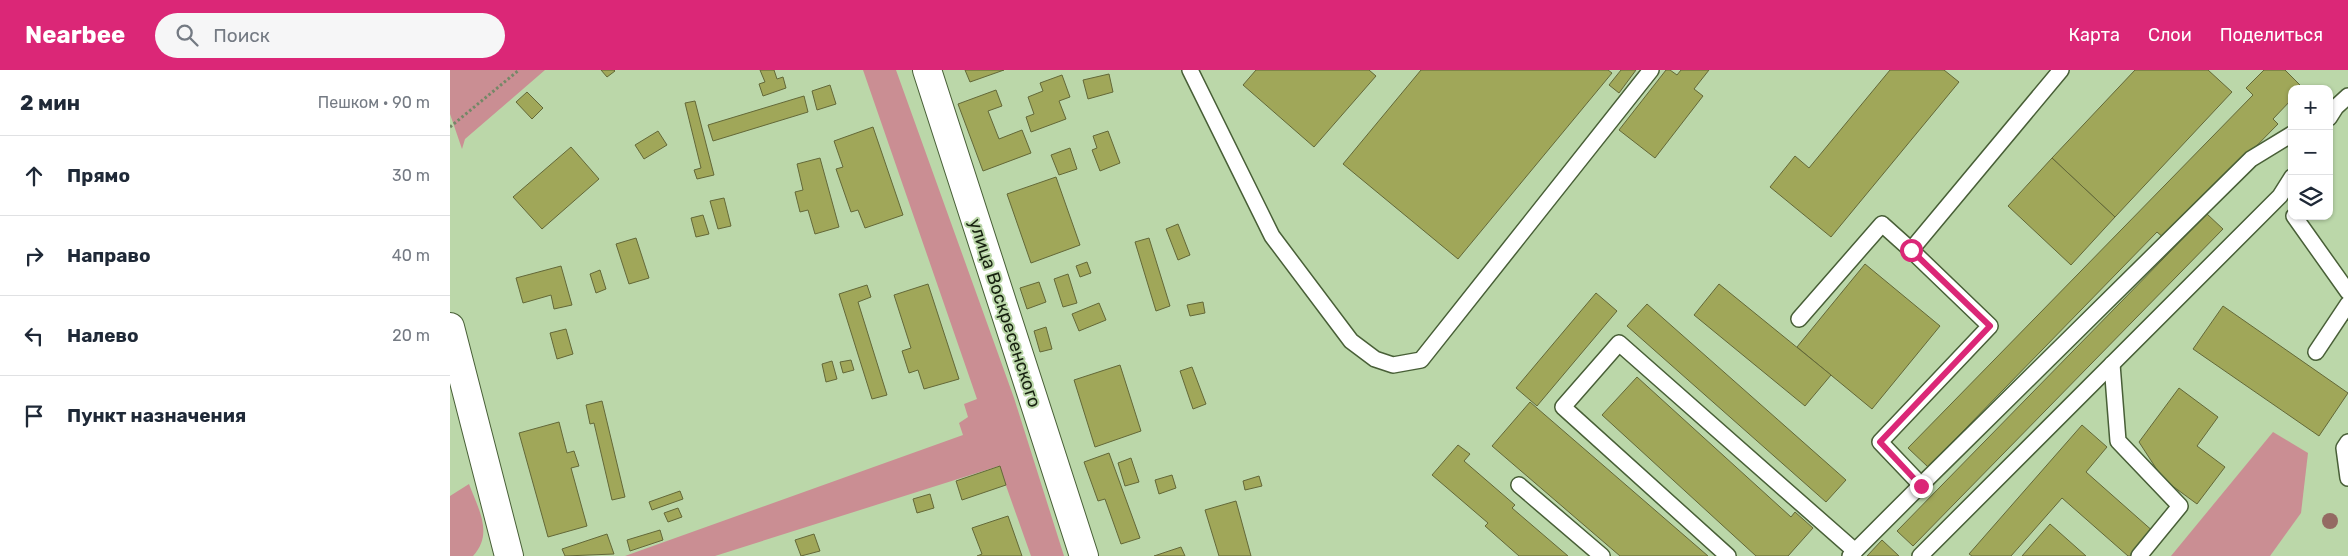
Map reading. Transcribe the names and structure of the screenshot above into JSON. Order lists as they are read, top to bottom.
{
  "streets": {
    "street": ["улица Воскресенского"]
  },
  "page": {
    "header": "Nearbee",
    "search": "Поиск",
    "nav": ["Карта", "Слои", "Поделиться"],
    "heading": ["2 мин", "Пешком · 90 m"],
    "map_buttons": ["+", "−"],
    "list": [
      ["Прямо", "30 m"],
      ["Направо", "40 m"],
      ["Налево", "20 m"],
      "Пункт назначения"
    ]
  }
}
